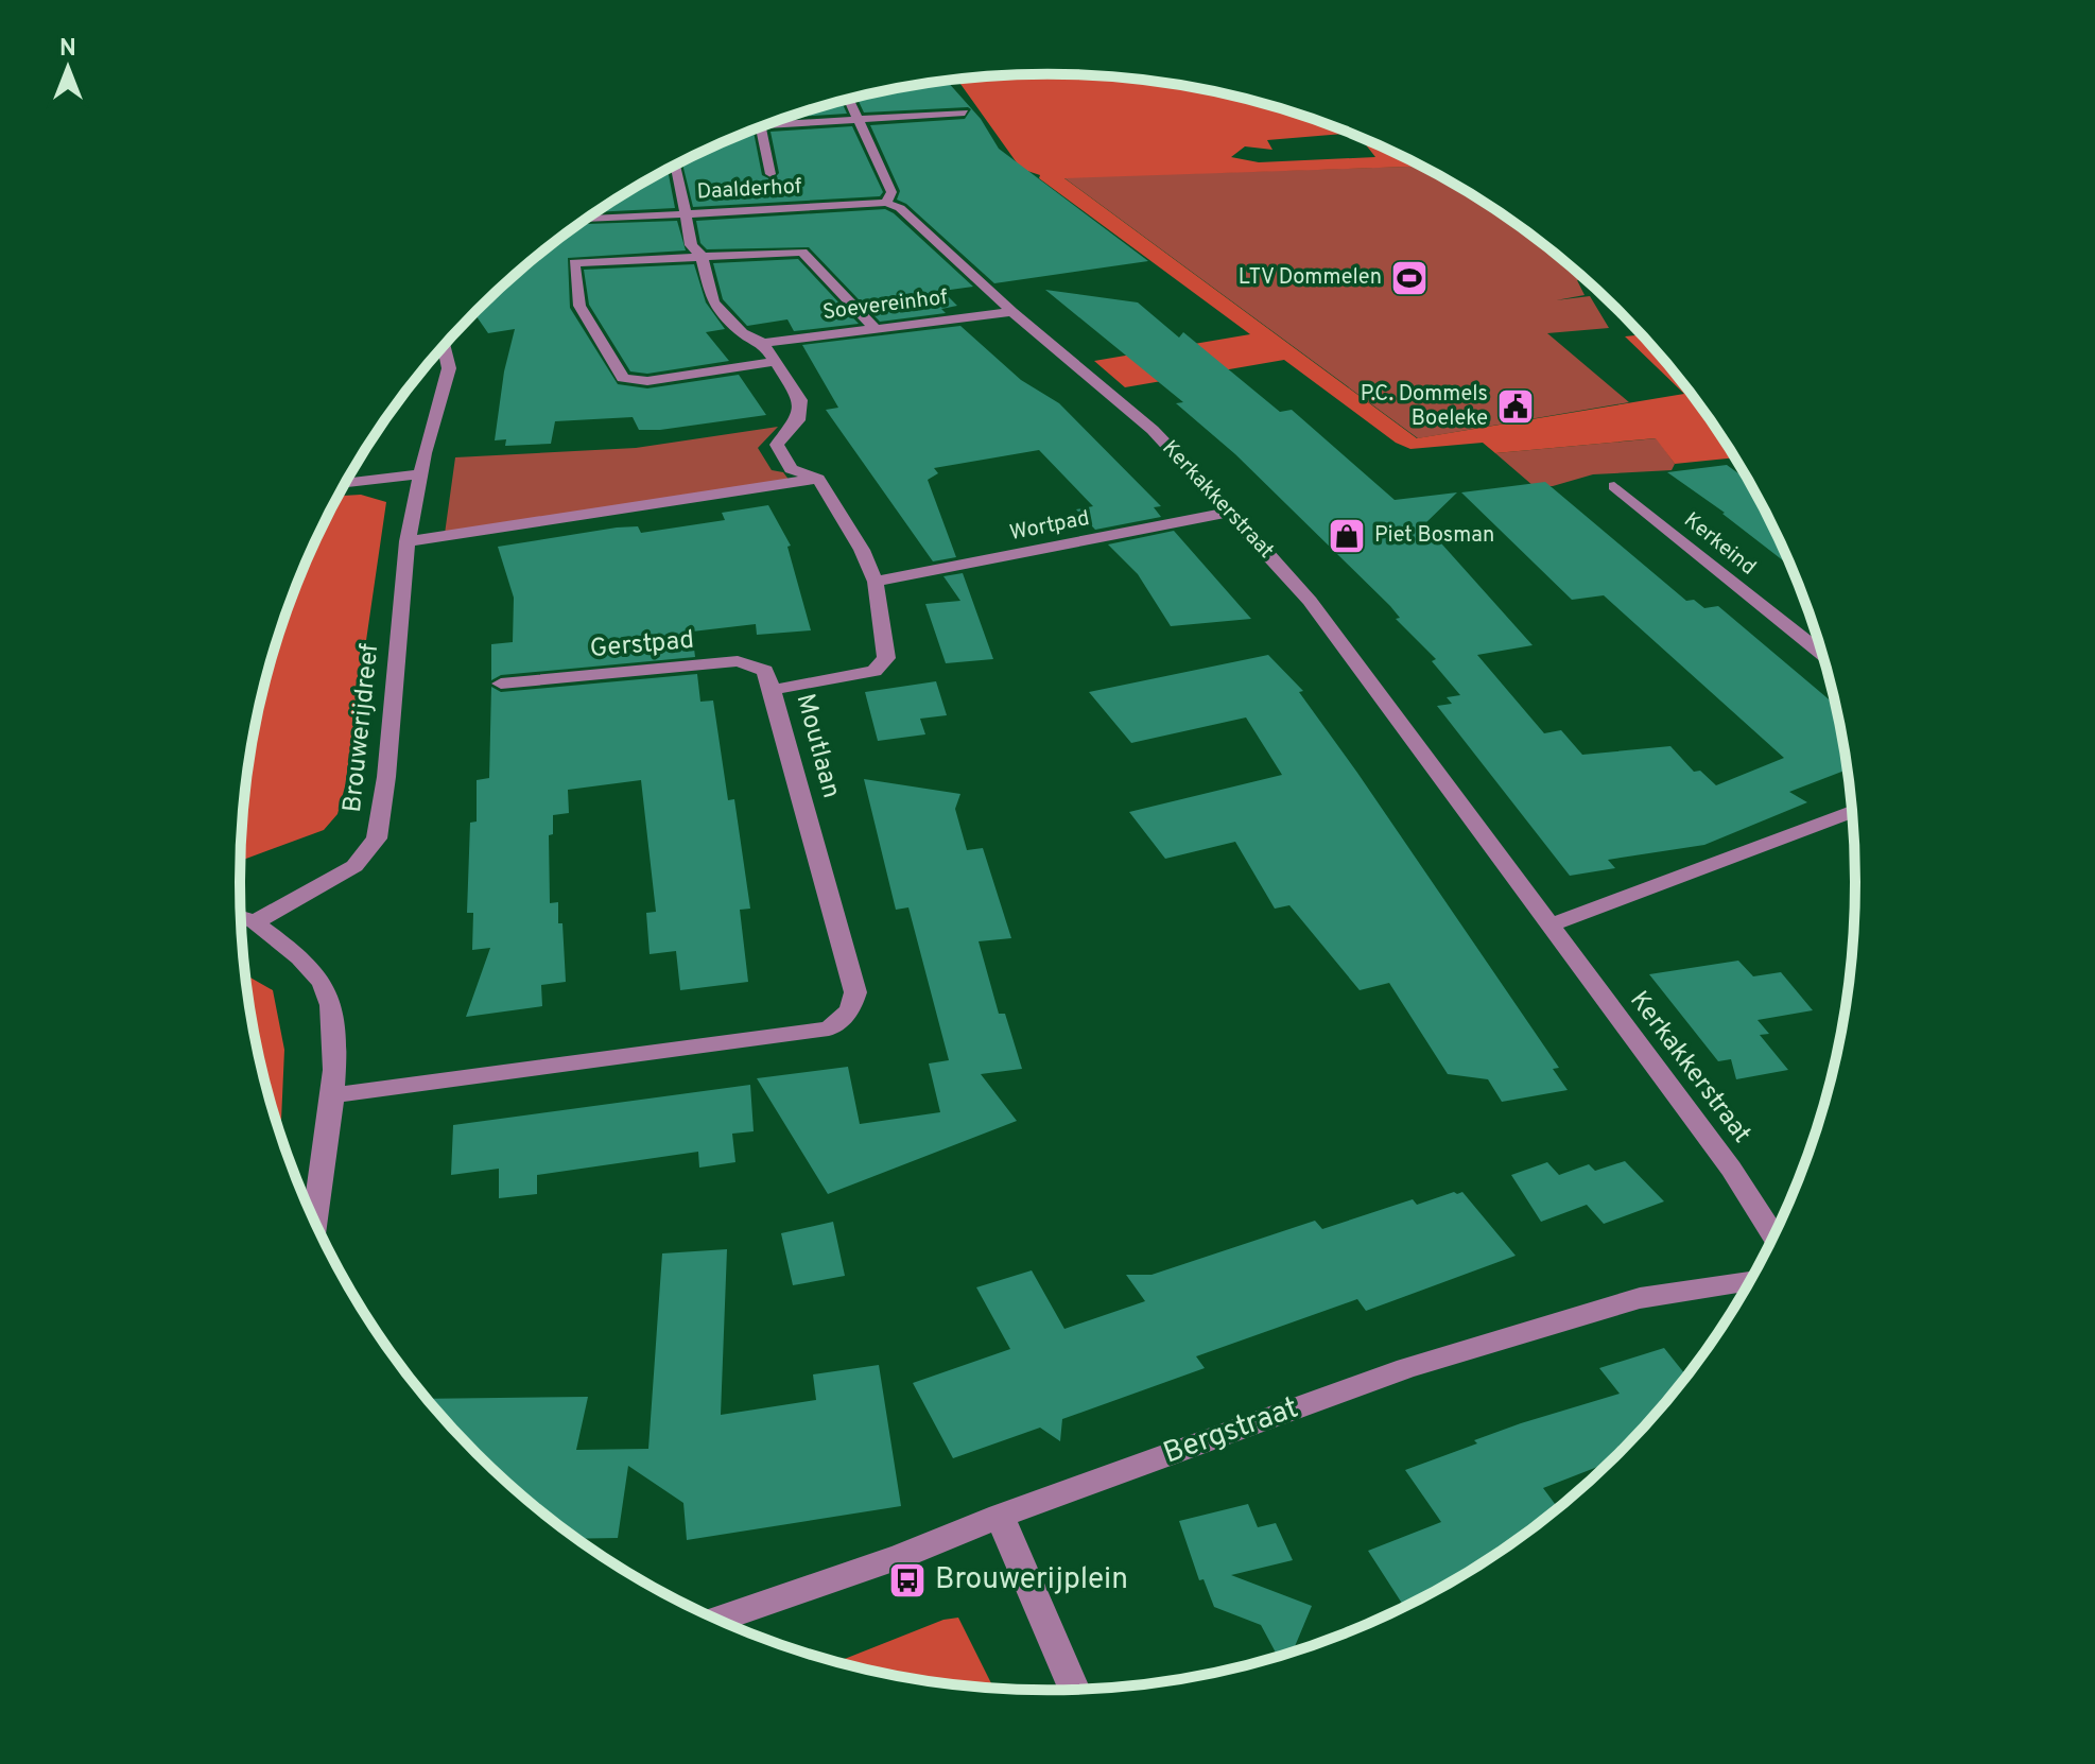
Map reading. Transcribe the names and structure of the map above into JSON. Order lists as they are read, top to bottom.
{
  "streets": {
    "street": [
      "Daalderhof",
      "Soevereinhof",
      "Kerkakkerstraat",
      "Wortpad",
      "Kerkeind",
      "Gerstpad",
      "Brouwerijdreef",
      "Moutlaan",
      "Bergstraat"
    ]
  },
  "crossings": [
    ["Daalderhof", "Kerkakkerstraat"],
    ["Soevereinhof", "Kerkakkerstraat"],
    ["Kerkakkerstraat", "Wortpad"],
    ["Wortpad", "Moutlaan"],
    ["Gerstpad", "Moutlaan"]
  ],
  "places": {
    "sports": ["LTV Dommelen"],
    "public building": ["P.C. Dommels Boeleke"],
    "shop": ["Piet Bosman"],
    "bus stop": ["Brouwerijplein"]
  },
  "north": "top"
}
